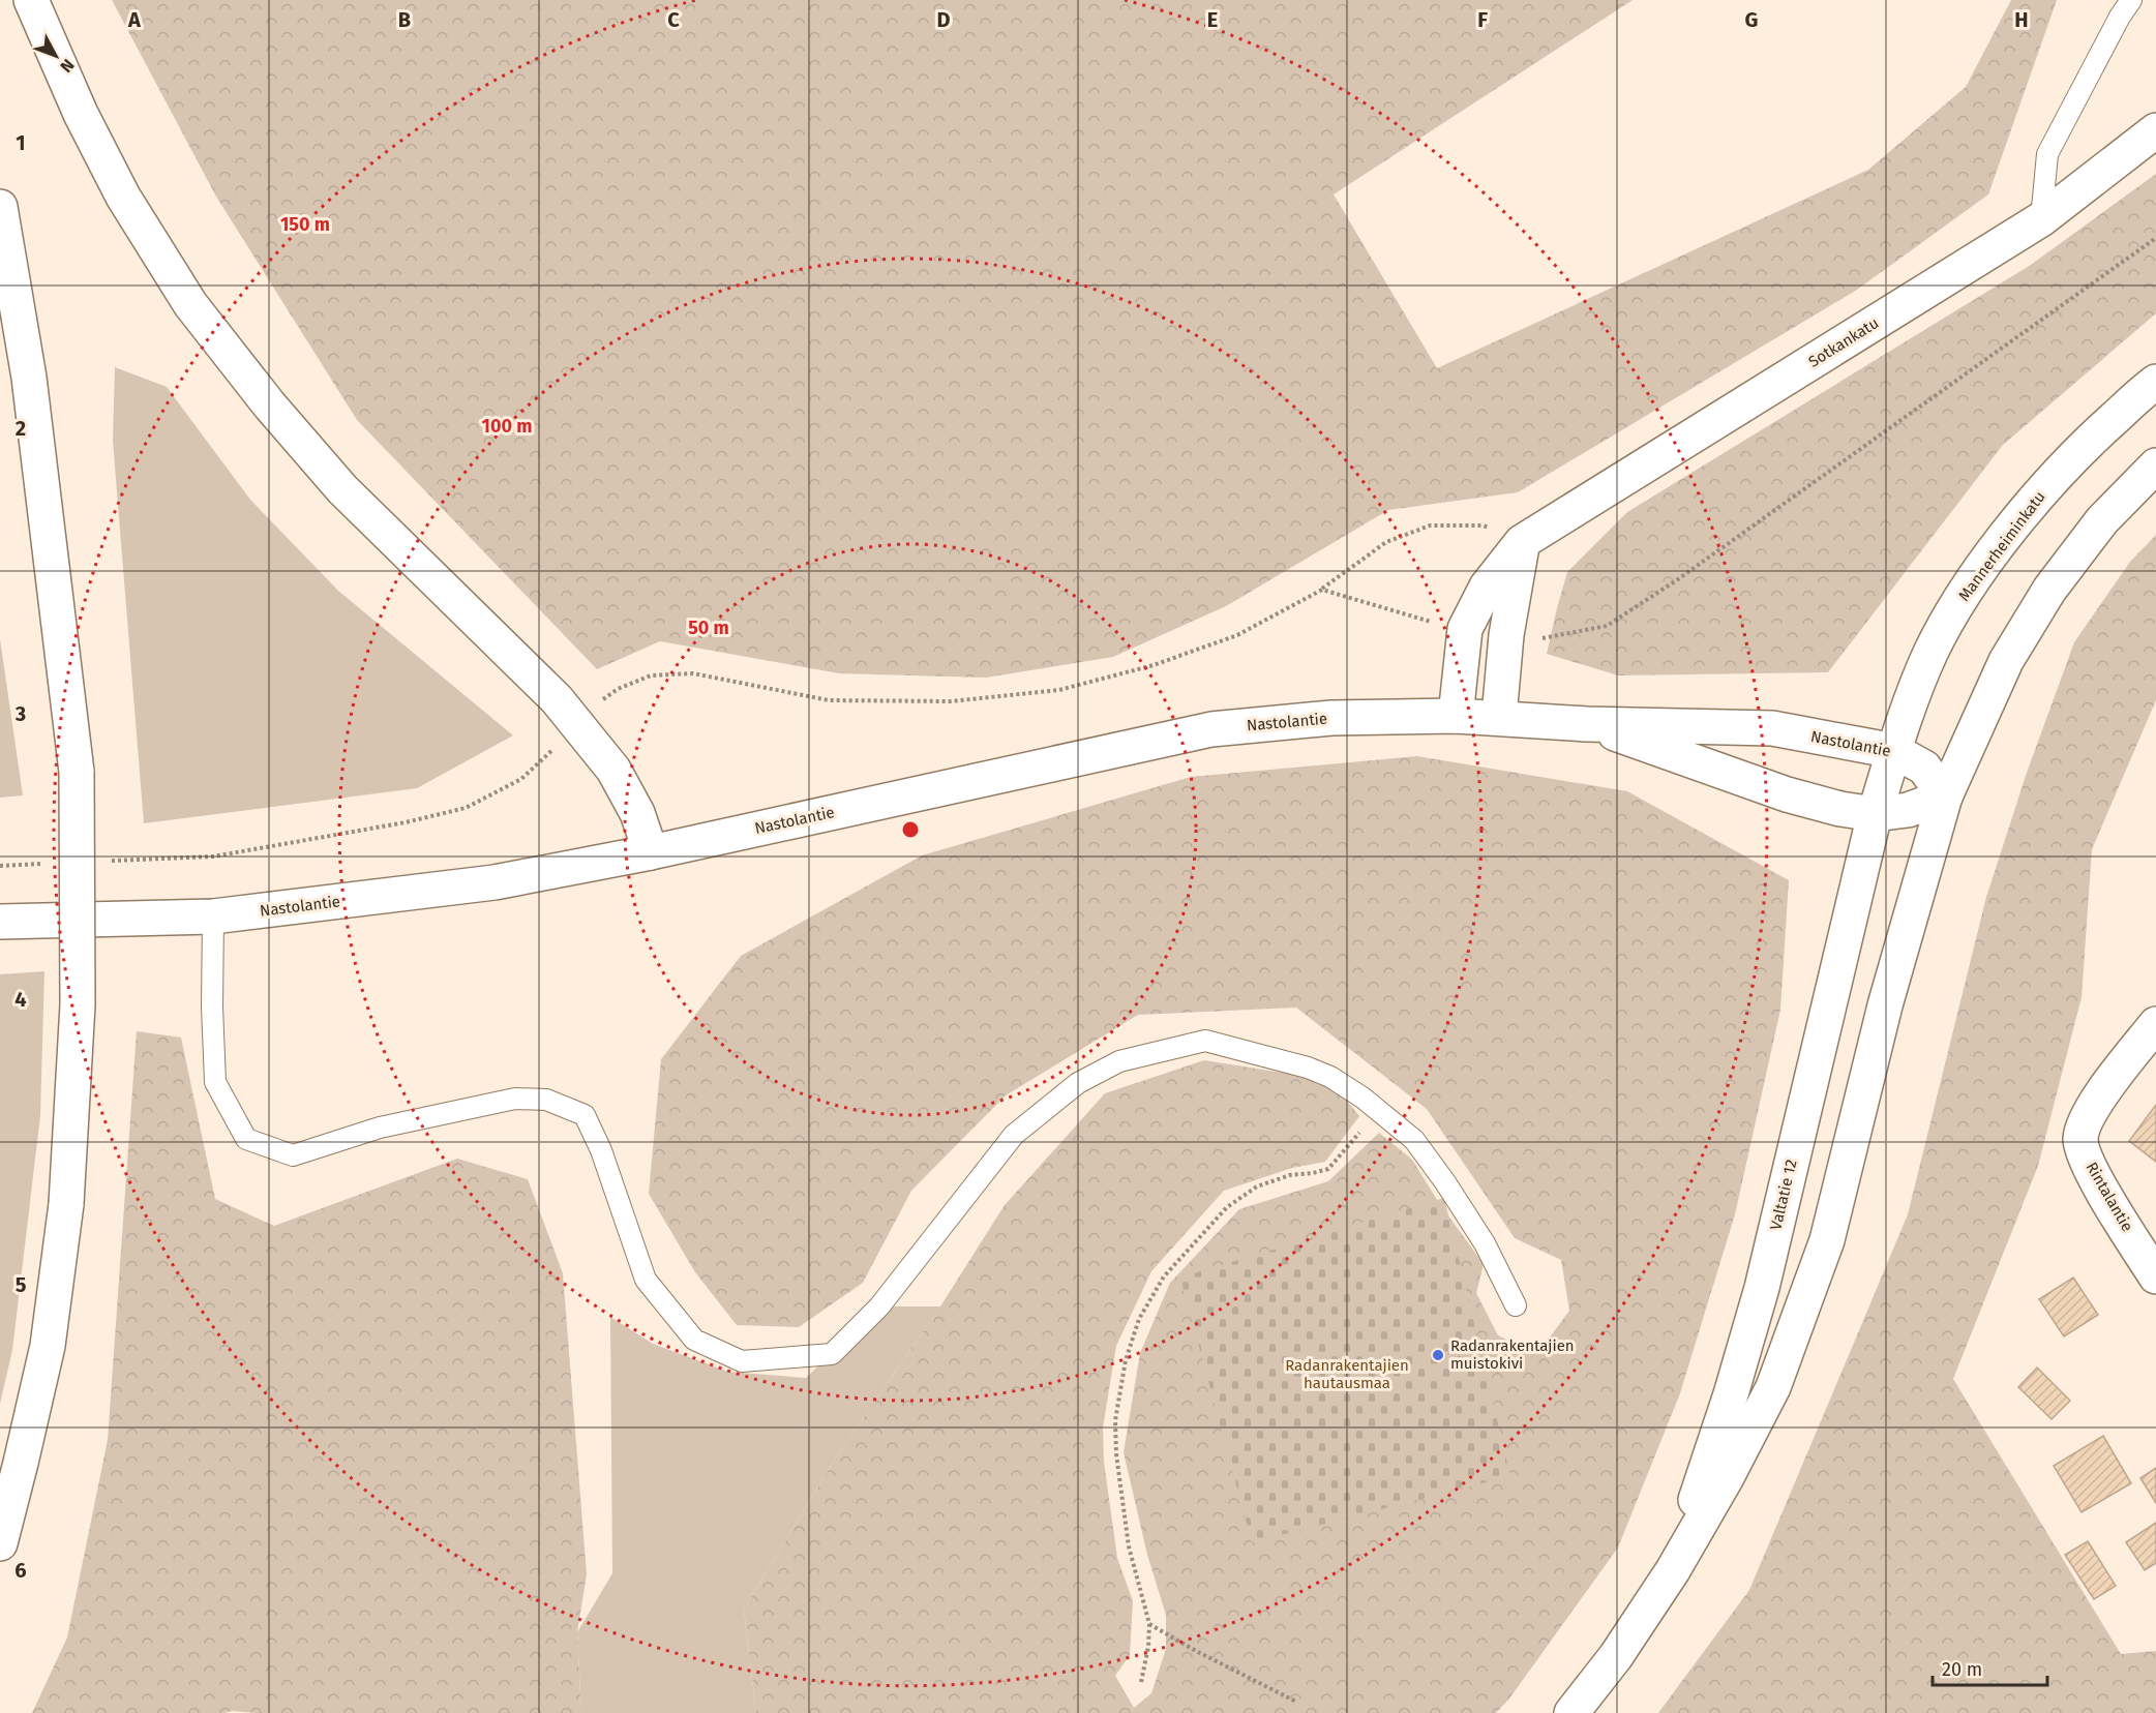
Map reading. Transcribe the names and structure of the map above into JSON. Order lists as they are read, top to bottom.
{
  "streets": {
    "main road": [
      "Sotkankatu",
      "Mannerheiminkatu",
      "Nastolantie",
      "Valtatie 12",
      "Rintalantie"
    ]
  },
  "crossings": [
    ["Sotkankatu", "Nastolantie"],
    ["Mannerheiminkatu", "Nastolantie"],
    ["Mannerheiminkatu", "Valtatie 12"],
    ["Nastolantie", "Valtatie 12"]
  ],
  "parks": ["Radanrakentajien hautausmaa"],
  "places": ["Radanrakentajien muistokivi"],
  "scale_bar": "20 m",
  "north": "bottom right",
  "grid": {
    "columns": [
      "A",
      "B",
      "C",
      "D",
      "E",
      "F",
      "G",
      "H"
    ],
    "rows": [
      "1",
      "2",
      "3",
      "4",
      "5",
      "6"
    ]
  },
  "rings": ["150 m", "100 m", "50 m"]
}
